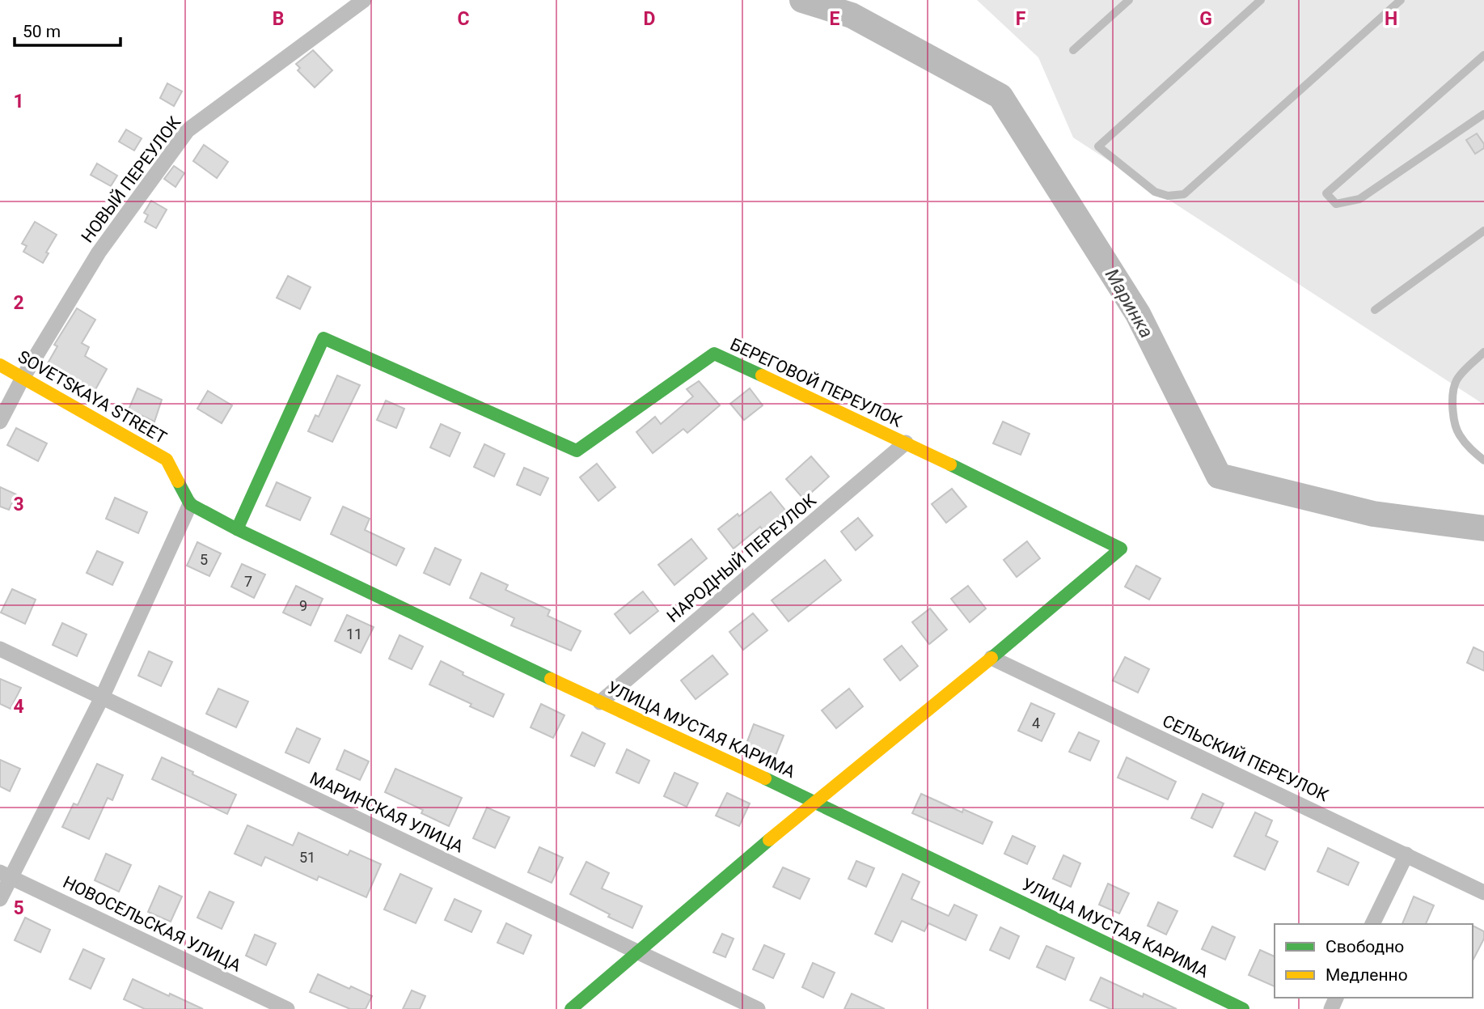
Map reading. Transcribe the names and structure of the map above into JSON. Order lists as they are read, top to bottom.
{
  "streets": {
    "street": [
      "НОВЫЙ ПЕРЕУЛОК",
      "БЕРЕГОВОЙ ПЕРЕУЛОК",
      "SOVETSKAYA STREET",
      "НАРОДНЫЙ ПЕРЕУЛОК",
      "УЛИЦА МУСТАЯ КАРИМА",
      "СЕЛЬСКИЙ ПЕРЕУЛОК",
      "МАРИНСКАЯ УЛИЦА",
      "НОВОСЕЛЬСКАЯ УЛИЦА"
    ]
  },
  "crossings": [
    ["НОВЫЙ ПЕРЕУЛОК", "SOVETSKAYA STREET"],
    ["БЕРЕГОВОЙ ПЕРЕУЛОК", "НАРОДНЫЙ ПЕРЕУЛОК"],
    ["БЕРЕГОВОЙ ПЕРЕУЛОК", "УЛИЦА МУСТАЯ КАРИМА"],
    ["БЕРЕГОВОЙ ПЕРЕУЛОК", "СЕЛЬСКИЙ ПЕРЕУЛОК"],
    ["SOVETSKAYA STREET", "УЛИЦА МУСТАЯ КАРИМА"],
    ["НАРОДНЫЙ ПЕРЕУЛОК", "УЛИЦА МУСТАЯ КАРИМА"]
  ],
  "water": ["Маринка"],
  "house_numbers": [
    "5",
    "7",
    "9",
    "11",
    "4",
    "51"
  ],
  "legend": ["Свободно", "Медленно"],
  "scale_bar": "50 m",
  "grid": {
    "columns": [
      "B",
      "C",
      "D",
      "E",
      "F",
      "G",
      "H"
    ],
    "rows": [
      "1",
      "2",
      "3",
      "4",
      "5"
    ]
  }
}
